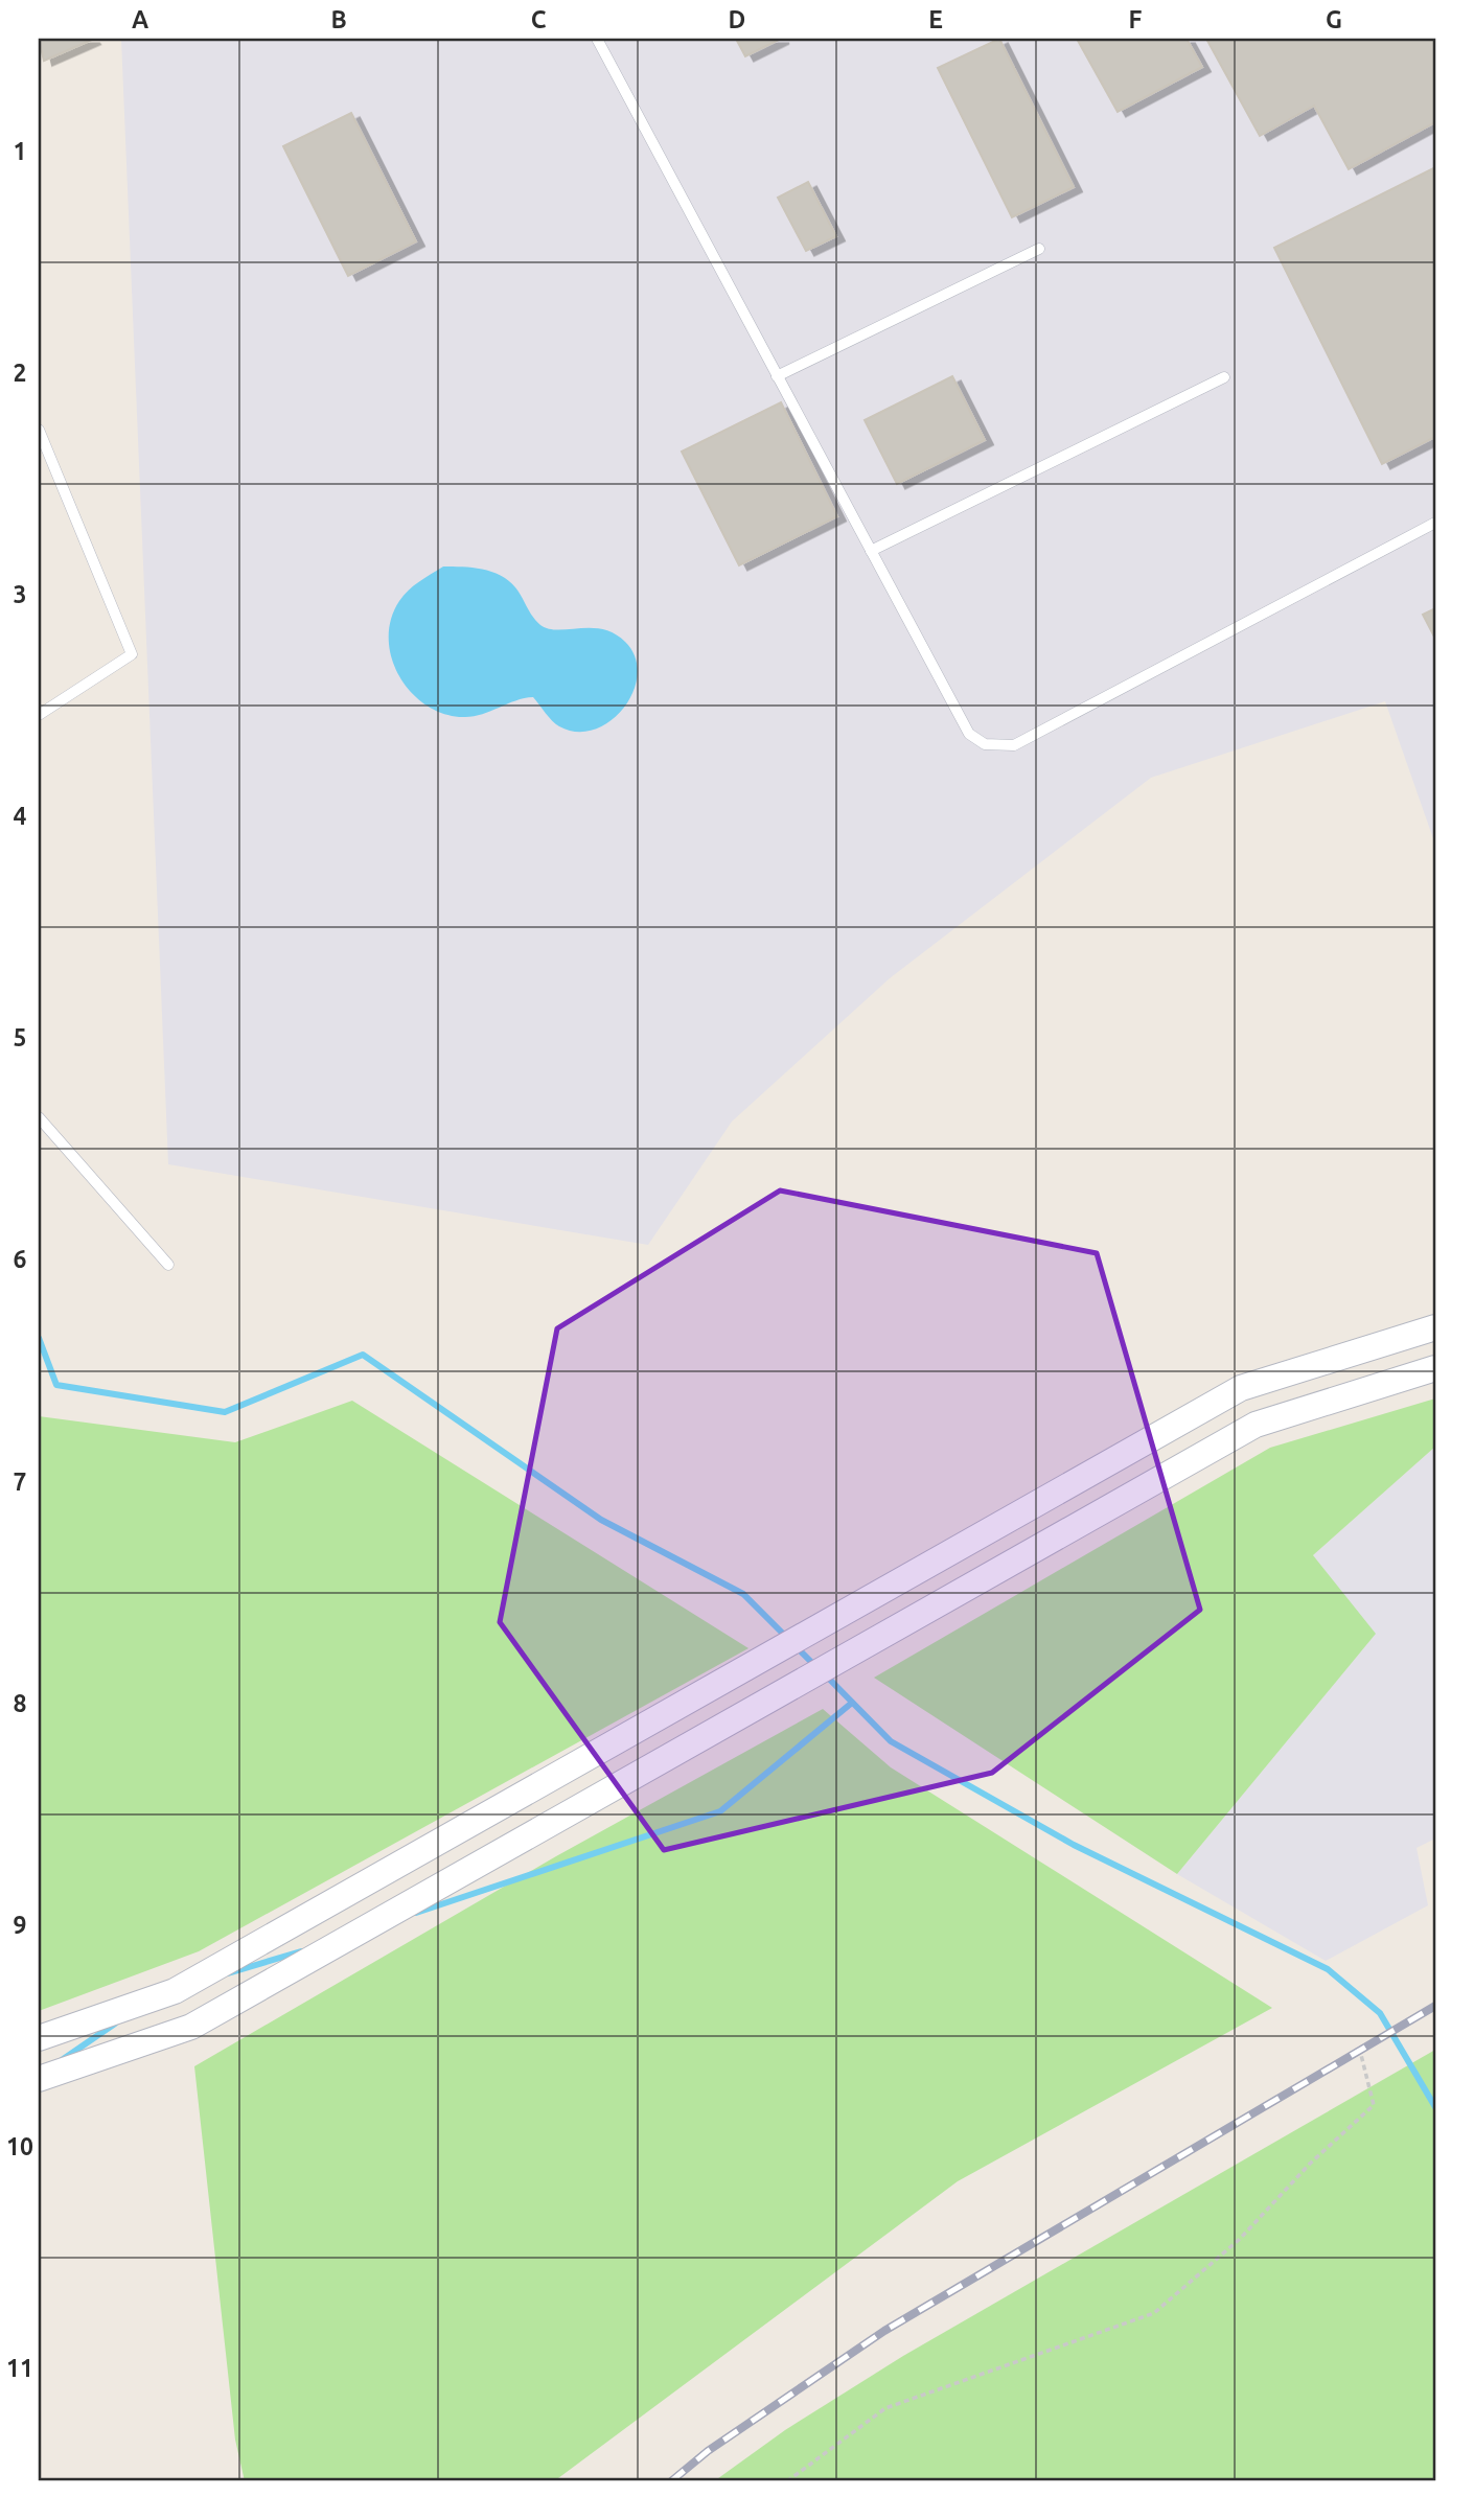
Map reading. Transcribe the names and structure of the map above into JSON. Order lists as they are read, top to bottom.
{
  "grid": {
    "columns": [
      "A",
      "B",
      "C",
      "D",
      "E",
      "F",
      "G"
    ],
    "rows": [
      "1",
      "2",
      "3",
      "4",
      "5",
      "6",
      "7",
      "8",
      "9",
      "10",
      "11"
    ]
  }
}
